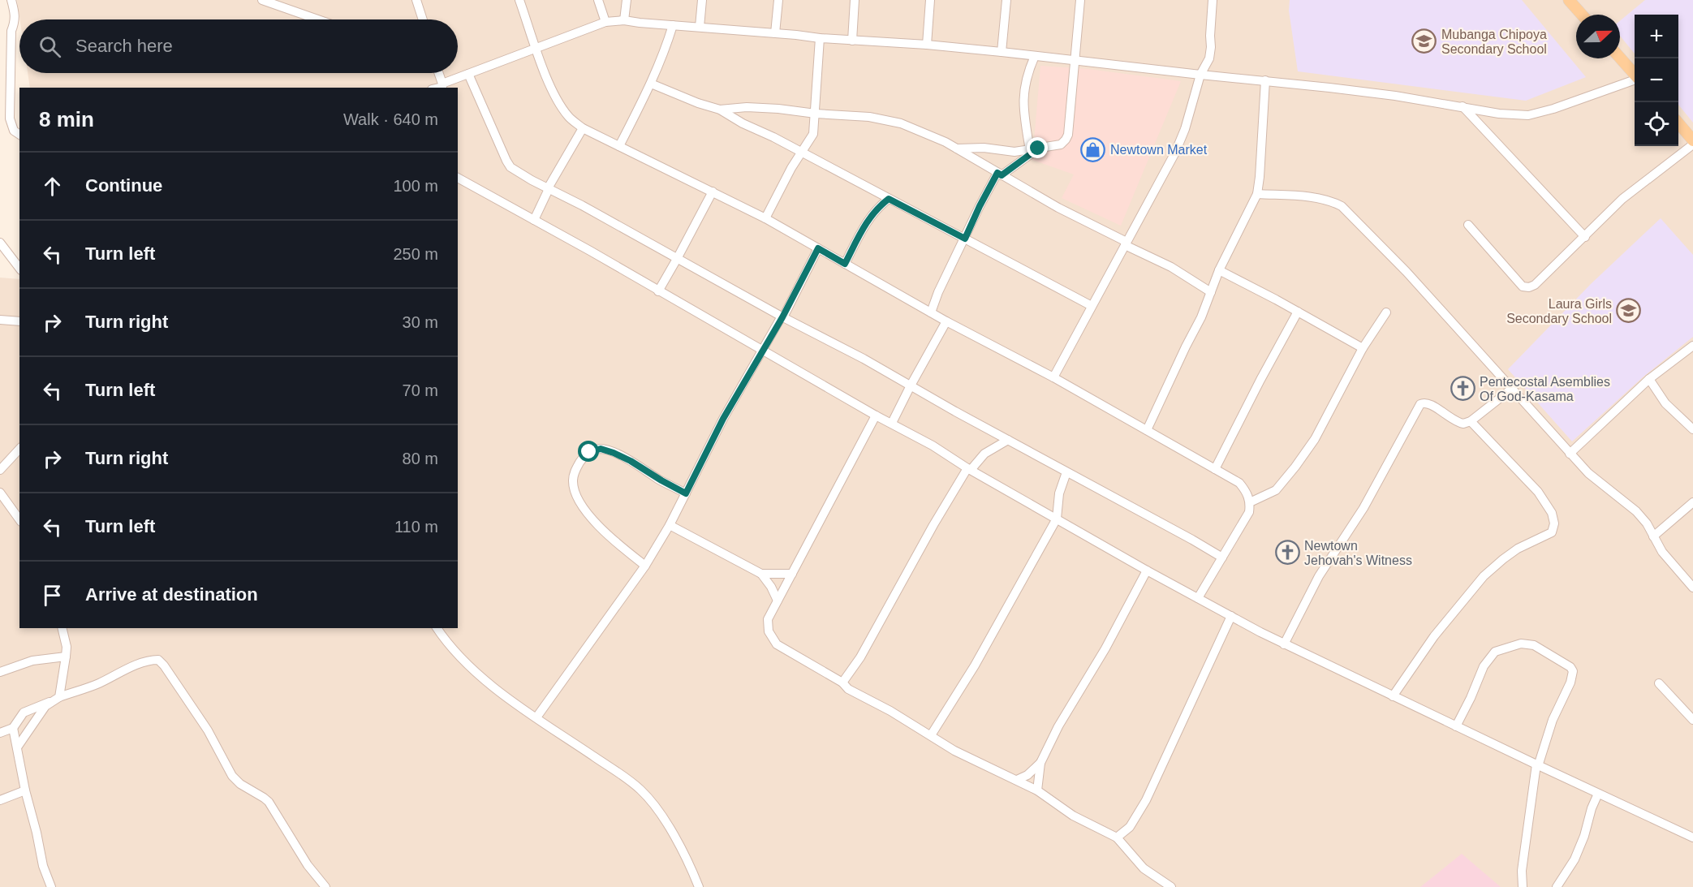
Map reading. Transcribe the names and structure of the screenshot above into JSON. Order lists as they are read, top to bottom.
{
  "places": {
    "school or university": ["Mubanga Chipoya Secondary School", "Laura Girls Secondary School"],
    "shop": ["Newtown Market"],
    "church": ["Pentecostal Asemblies Of God-Kasama", "Newtown Jehovah's Witness"]
  },
  "north": "right",
  "page": {
    "map_buttons": ["+", "−"],
    "search": "Search here",
    "heading": ["8 min", "Walk · 640 m"],
    "list": [
      ["Continue", "100 m"],
      ["Turn left", "250 m"],
      ["Turn right", "30 m"],
      ["Turn left", "70 m"],
      ["Turn right", "80 m"],
      ["Turn left", "110 m"],
      "Arrive at destination"
    ]
  }
}
